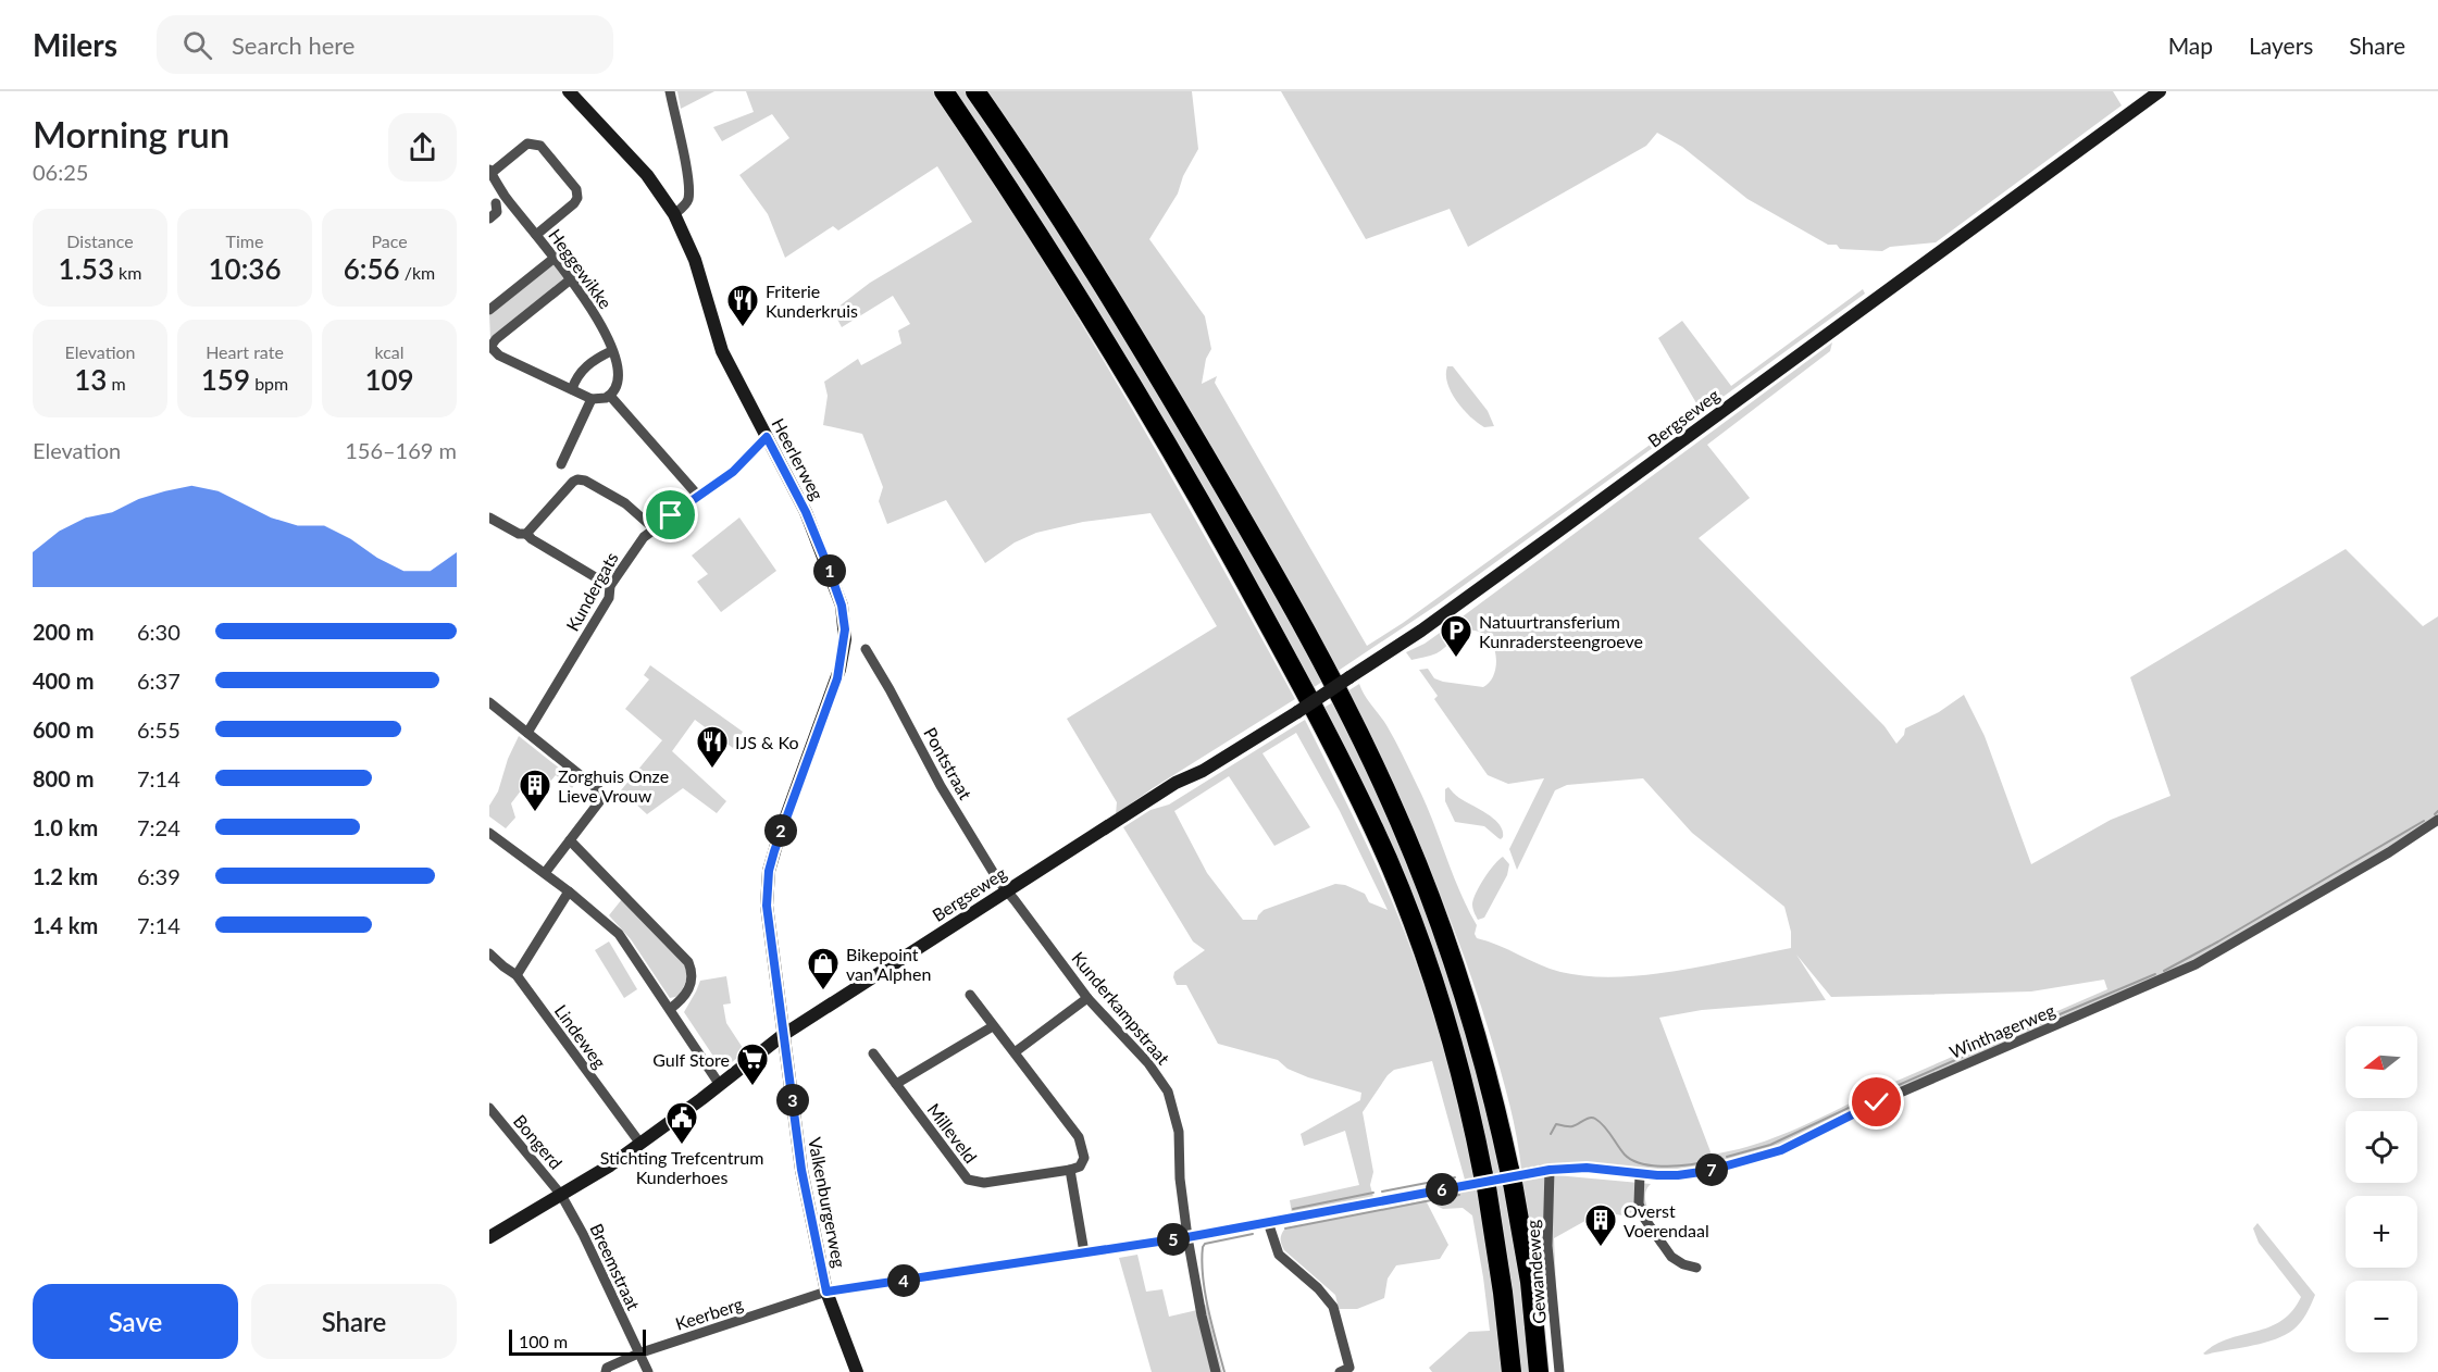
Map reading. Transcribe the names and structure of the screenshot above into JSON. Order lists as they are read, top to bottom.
{
  "streets": {
    "street": [
      "Heggewikke",
      "Bergseweg",
      "Heerlerweg",
      "Kundergats",
      "Pontstraat",
      "Kunderkampstraat",
      "Winthagerweg",
      "Lindeweg",
      "Milleveld",
      "Bongerd",
      "Valkenburgerweg",
      "Breemstraat",
      "Gewandeweg",
      "Keerberg"
    ]
  },
  "crossings": [
    ["Bergseweg", "Heerlerweg"],
    ["Bergseweg", "Pontstraat"],
    ["Bergseweg", "Kunderkampstraat"],
    ["Bergseweg", "Lindeweg"],
    ["Bergseweg", "Bongerd"],
    ["Bergseweg", "Valkenburgerweg"],
    ["Bergseweg", "Breemstraat"],
    ["Heerlerweg", "Kundergats"],
    ["Heerlerweg", "Valkenburgerweg"],
    ["Pontstraat", "Kunderkampstraat"],
    ["Kunderkampstraat", "Winthagerweg"],
    ["Kunderkampstraat", "Keerberg"],
    ["Winthagerweg", "Gewandeweg"],
    ["Winthagerweg", "Keerberg"],
    ["Bongerd", "Breemstraat"],
    ["Valkenburgerweg", "Keerberg"],
    ["Breemstraat", "Keerberg"]
  ],
  "places": {
    "restaurant": ["Friterie Kunderkruis", "IJS & Ko"],
    "parking": ["Natuurtransferium Kunradersteengroeve"],
    "building": ["Zorghuis Onze Lieve Vrouw", "Overst Voerendaal"],
    "shop": ["Bikepoint van Alphen"],
    "supermarket": ["Gulf Store"],
    "public building": ["Stichting Trefcentrum Kunderhoes"]
  },
  "scale_bar": "100 m",
  "north": "left",
  "page": {
    "header": "Milers",
    "search": "Search here",
    "nav": ["Map", "Layers", "Share"],
    "heading": ["Morning run", "06:25"],
    "stats": [
      ["Distance", "1.53 km"],
      ["Time", "10:36"],
      ["Pace", "6:56 /km"],
      ["Elevation", "13 m"],
      ["Heart rate", "159 bpm"],
      ["kcal", "109"]
    ],
    "chart": ["Elevation", "156–169 m"],
    "pins": [
      "1",
      "2",
      "3",
      "7",
      "6",
      "5",
      "4"
    ],
    "list": [
      {
        "name": "200 m",
        "note": "6:30"
      },
      {
        "name": "400 m",
        "note": "6:37"
      },
      {
        "name": "600 m",
        "note": "6:55"
      },
      {
        "name": "800 m",
        "note": "7:14"
      },
      {
        "name": "1.0 km",
        "note": "7:24"
      },
      {
        "name": "1.2 km",
        "note": "6:39"
      },
      {
        "name": "1.4 km",
        "note": "7:14"
      }
    ],
    "map_buttons": ["+", "−"],
    "buttons": ["Save", "Share"],
    "scale": "100 m"
  }
}
